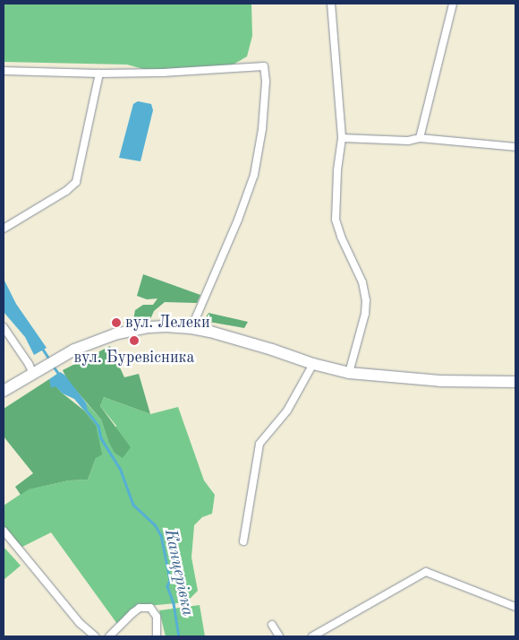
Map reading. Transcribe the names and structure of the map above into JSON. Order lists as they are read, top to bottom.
{
  "water": ["Канцерівка"],
  "places": ["вул. Лелеки", "вул. Буревісника"]
}
